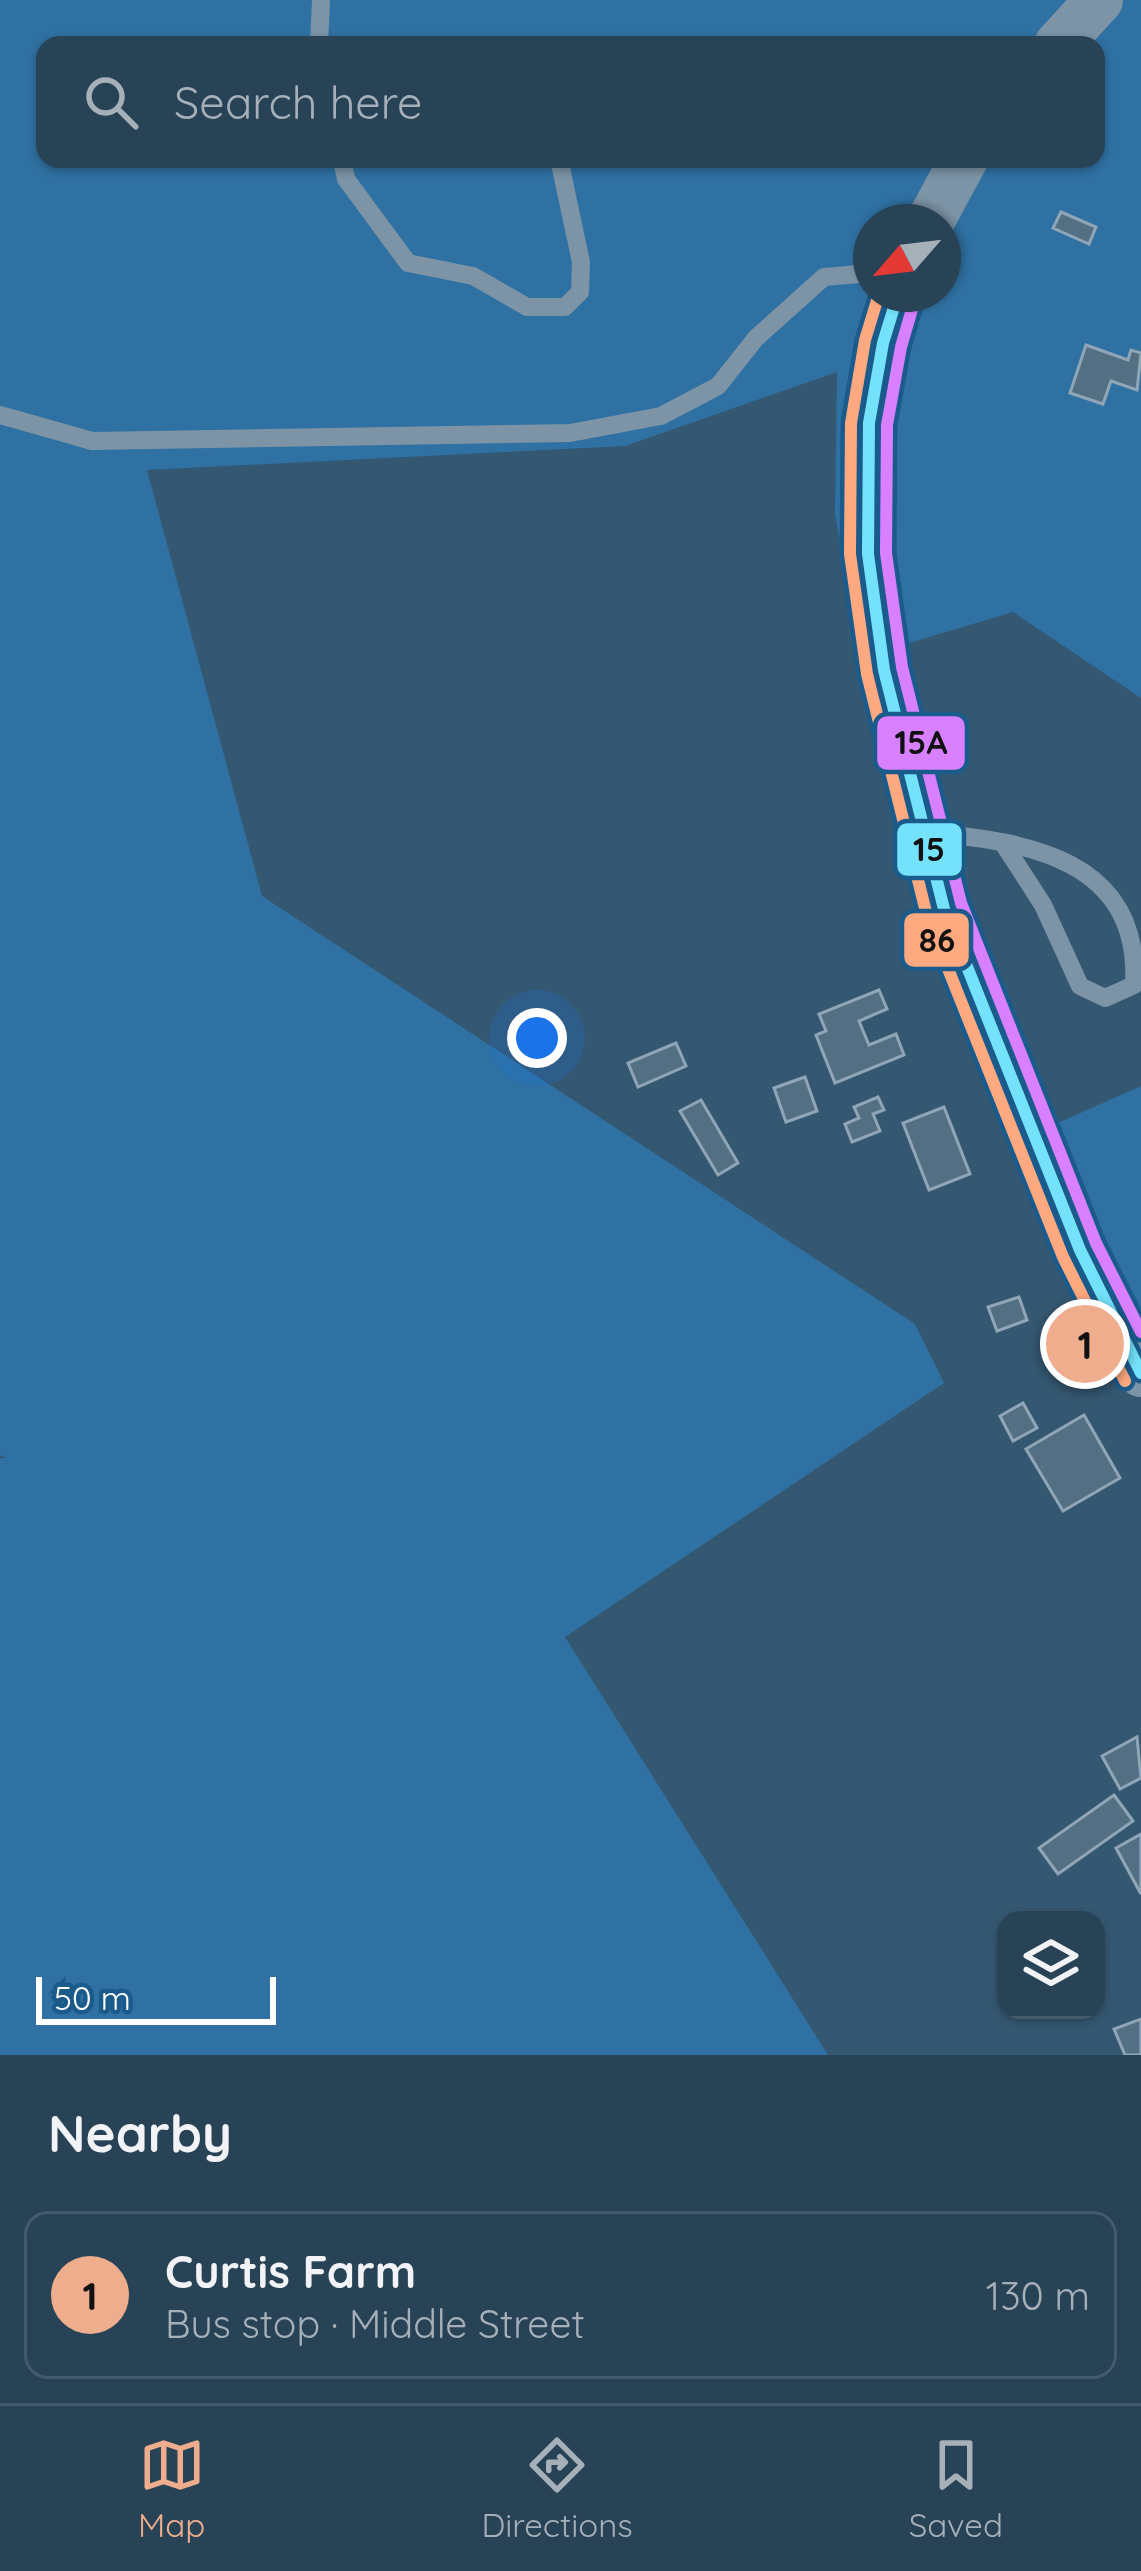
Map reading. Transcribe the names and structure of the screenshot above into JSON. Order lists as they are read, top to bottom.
{
  "lines": ["transit line 15", "transit line 86", "transit line 15A"],
  "scale_bar": "50 m",
  "north": "bottom left",
  "page": {
    "search": "Search here",
    "pins": "1",
    "scale": "50 m",
    "heading": "Nearby",
    "list": [
      {
        "mark": "1",
        "name": "Curtis Farm",
        "note": "Bus stop · Middle Street",
        "value": "130 m"
      }
    ],
    "nav": ["Map", "Directions", "Saved"]
  }
}
